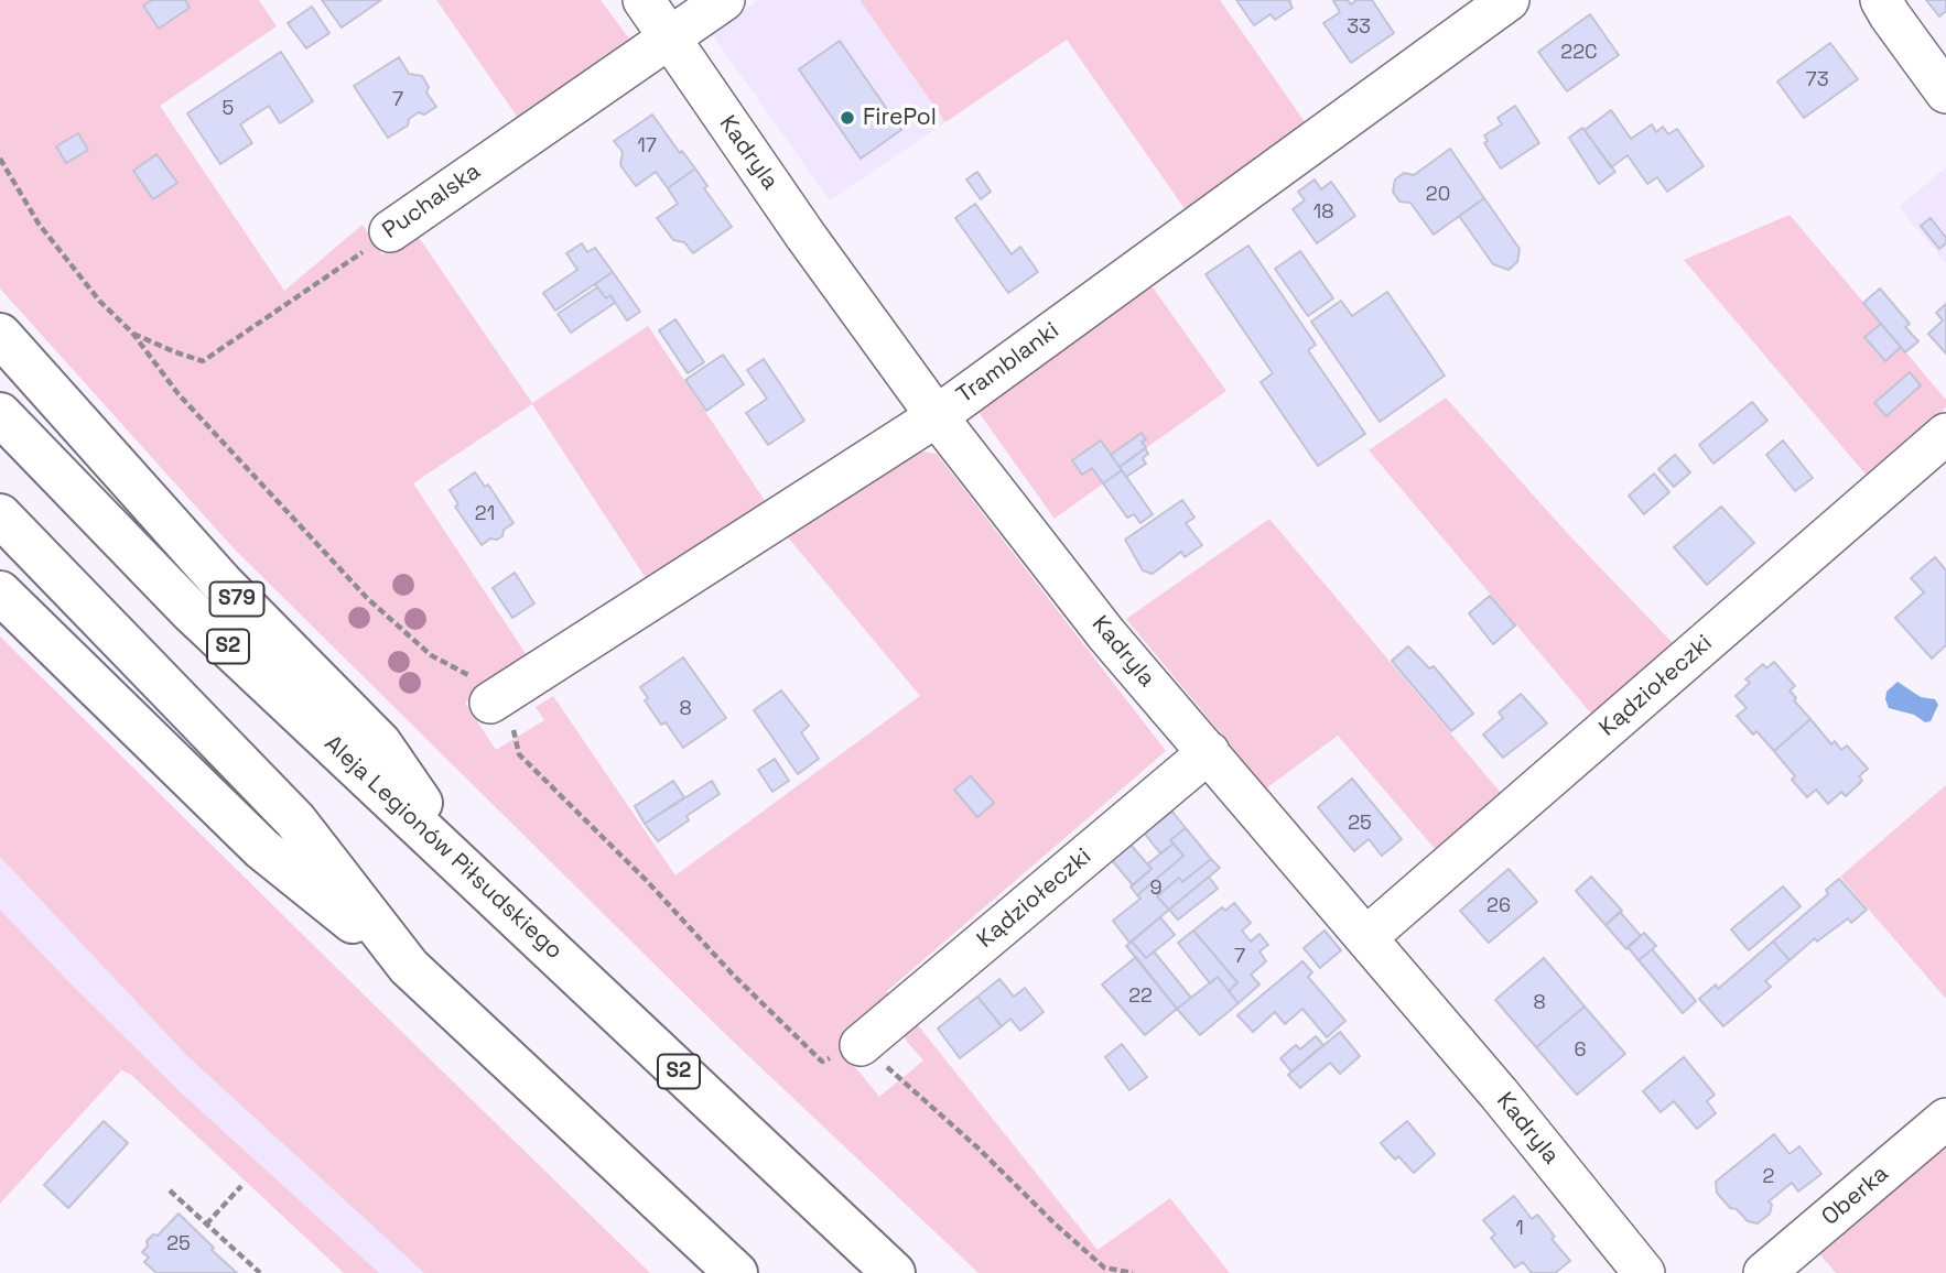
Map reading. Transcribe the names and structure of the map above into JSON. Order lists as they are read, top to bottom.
{
  "streets": {
    "highway": ["S79", "S2", "Aleja Legionów Piłsudskiego"],
    "street": [
      "Kadryla",
      "Puchalska",
      "Tramblanki",
      "Kądziołeczki",
      "Oberka"
    ]
  },
  "crossings": [
    ["Kadryla", "Puchalska"],
    ["Kadryla", "Tramblanki"],
    ["Kadryla", "Kądziołeczki"],
    ["S79", "Aleja Legionów Piłsudskiego"]
  ],
  "places": ["FirePol"],
  "house_numbers": [
    "33",
    "22C",
    "73",
    "7",
    "5",
    "17",
    "20",
    "18",
    "21",
    "8",
    "25",
    "9",
    "26",
    "7",
    "22",
    "8",
    "6",
    "2",
    "1",
    "25"
  ]
}
